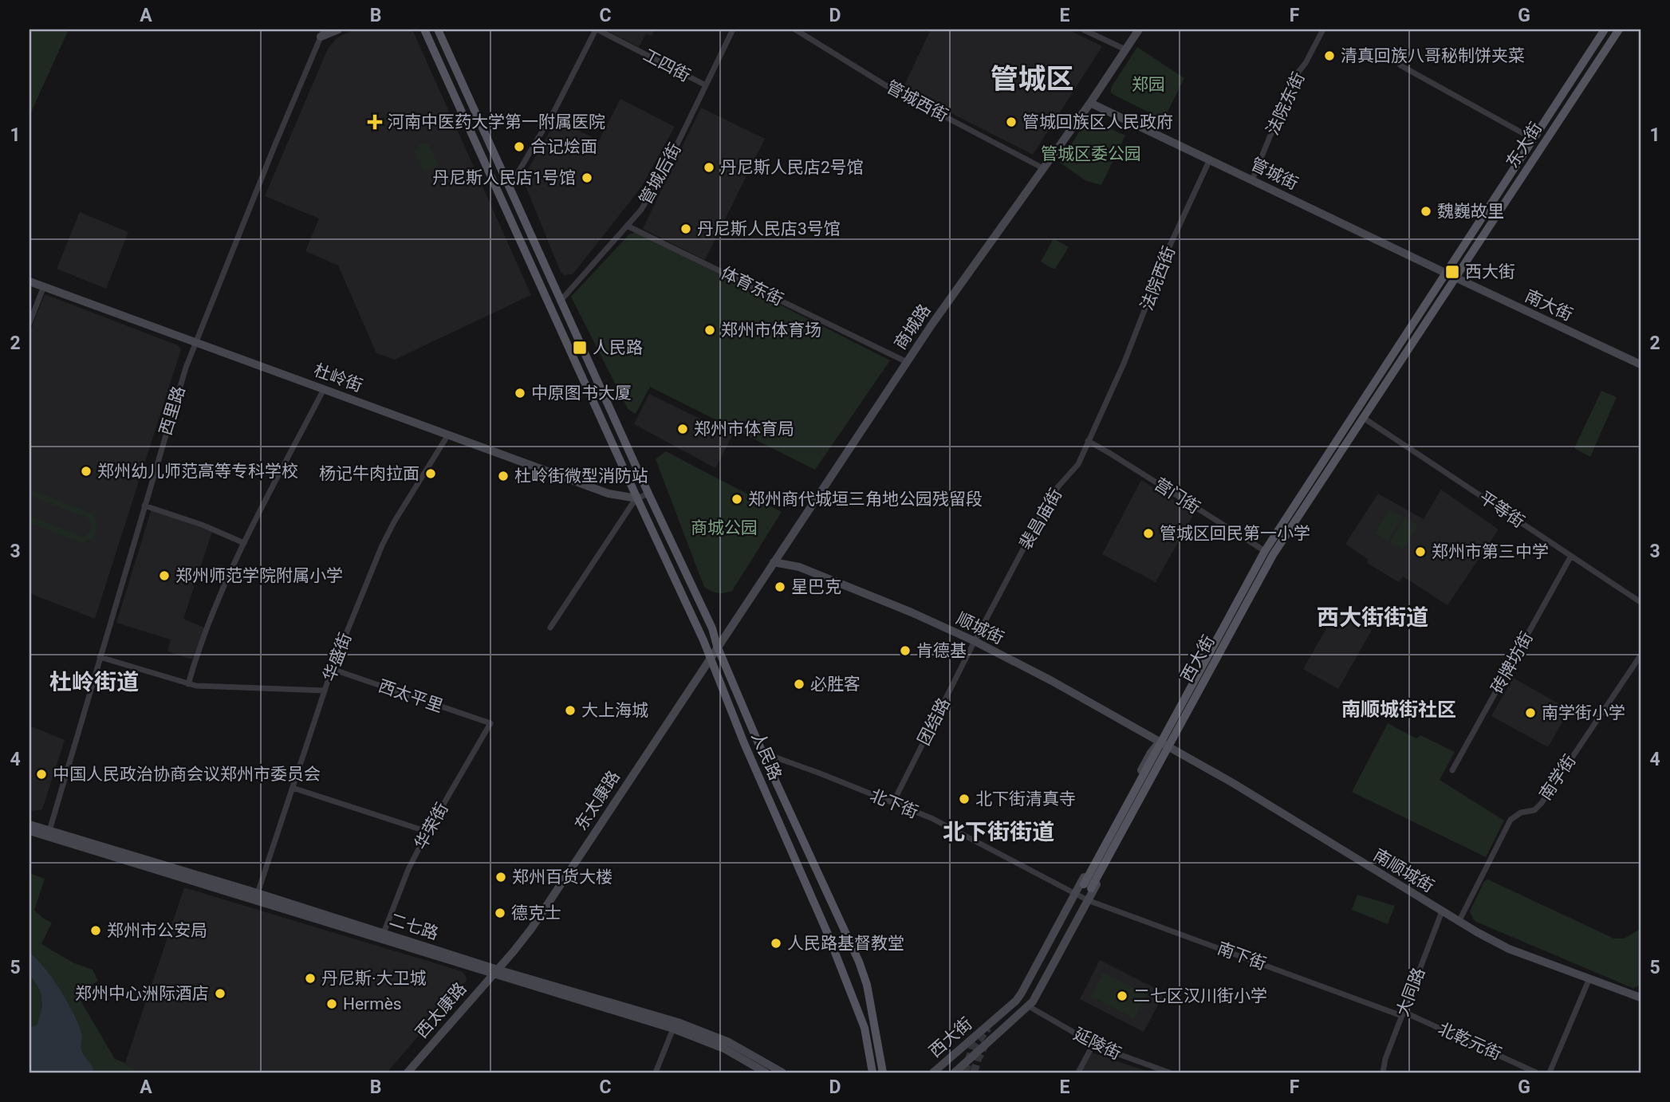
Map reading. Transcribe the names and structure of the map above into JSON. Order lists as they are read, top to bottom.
{
  "streets": {
    "main road": ["东大街", "西大街", "人民路"],
    "street": [
      "工四街",
      "管城西街",
      "法院东街",
      "管城后街",
      "管城街",
      "法院西街",
      "体育东街",
      "南大街",
      "商城路",
      "杜岭街",
      "西里路",
      "营门街",
      "平等街",
      "裴昌庙街",
      "顺城街",
      "华盛街",
      "砖牌坊街",
      "西太平里",
      "团结路",
      "南学街",
      "东太康路",
      "北下街",
      "华荣街",
      "南顺城街",
      "二七路",
      "南下街",
      "大同路",
      "西太康路",
      "北乾元街",
      "延陵街"
    ]
  },
  "crossings": [
    ["工四街", "管城后街"],
    ["管城西街", "商城路"],
    ["法院东街", "管城街"],
    ["东大街", "管城街"],
    ["东大街", "南大街"],
    ["东大街", "西大街"],
    ["管城后街", "体育东街"],
    ["管城后街", "人民路"],
    ["管城街", "法院西街"],
    ["管城街", "南大街"],
    ["管城街", "商城路"],
    ["管城街", "西大街"],
    ["法院西街", "裴昌庙街"],
    ["体育东街", "商城路"],
    ["南大街", "西大街"],
    ["商城路", "顺城街"],
    ["商城路", "人民路"],
    ["商城路", "东太康路"],
    ["杜岭街", "西里路"],
    ["杜岭街", "华盛街"],
    ["杜岭街", "人民路"],
    ["西里路", "二七路"],
    ["营门街", "裴昌庙街"],
    ["营门街", "西大街"],
    ["平等街", "西大街"],
    ["平等街", "砖牌坊街"],
    ["裴昌庙街", "顺城街"],
    ["裴昌庙街", "团结路"],
    ["顺城街", "西大街"],
    ["顺城街", "团结路"],
    ["顺城街", "南顺城街"],
    ["华盛街", "西太平里"],
    ["华盛街", "二七路"],
    ["西大街", "北下街"],
    ["西大街", "南顺城街"],
    ["西大街", "南下街"],
    ["西大街", "延陵街"],
    ["西太平里", "华荣街"],
    ["团结路", "北下街"],
    ["人民路", "东太康路"],
    ["人民路", "北下街"],
    ["南学街", "南顺城街"],
    ["东太康路", "二七路"],
    ["东太康路", "西太康路"],
    ["北下街", "南下街"],
    ["华荣街", "二七路"],
    ["南顺城街", "大同路"],
    ["二七路", "西太康路"],
    ["南下街", "大同路"],
    ["南下街", "北乾元街"],
    ["大同路", "北乾元街"]
  ],
  "districts": [
    "管城区",
    "西大街街道",
    "杜岭街道",
    "南顺城街社区",
    "北下街街道"
  ],
  "parks": ["郑园", "管城区委公园", "商城公园"],
  "places": {
    "other": [
      "清真回族八哥秘制饼夹菜",
      "管城回族区人民政府",
      "合记烩面",
      "丹尼斯人民店2号馆",
      "丹尼斯人民店1号馆",
      "魏巍故里",
      "丹尼斯人民店3号馆",
      "郑州市体育场",
      "中原图书大厦",
      "郑州市体育局",
      "郑州幼儿师范高等专科学校",
      "杨记牛肉拉面",
      "杜岭街微型消防站",
      "郑州商代城垣三角地公园残留段",
      "管城区回民第一小学",
      "郑州市第三中学",
      "郑州师范学院附属小学",
      "星巴克",
      "肯德基",
      "必胜客",
      "大上海城",
      "南学街小学",
      "中国人民政治协商会议郑州市委员会",
      "北下街清真寺",
      "郑州百货大楼",
      "德克士",
      "郑州市公安局",
      "人民路基督教堂",
      "丹尼斯·大卫城",
      "郑州中心洲际酒店",
      "二七区汉川街小学",
      "Hermès"
    ],
    "health": ["河南中医药大学第一附属医院"],
    "transit": ["西大街", "人民路"]
  },
  "grid": {
    "columns": [
      "A",
      "B",
      "C",
      "D",
      "E",
      "F",
      "G"
    ],
    "rows": [
      "1",
      "2",
      "3",
      "4",
      "5"
    ]
  }
}
